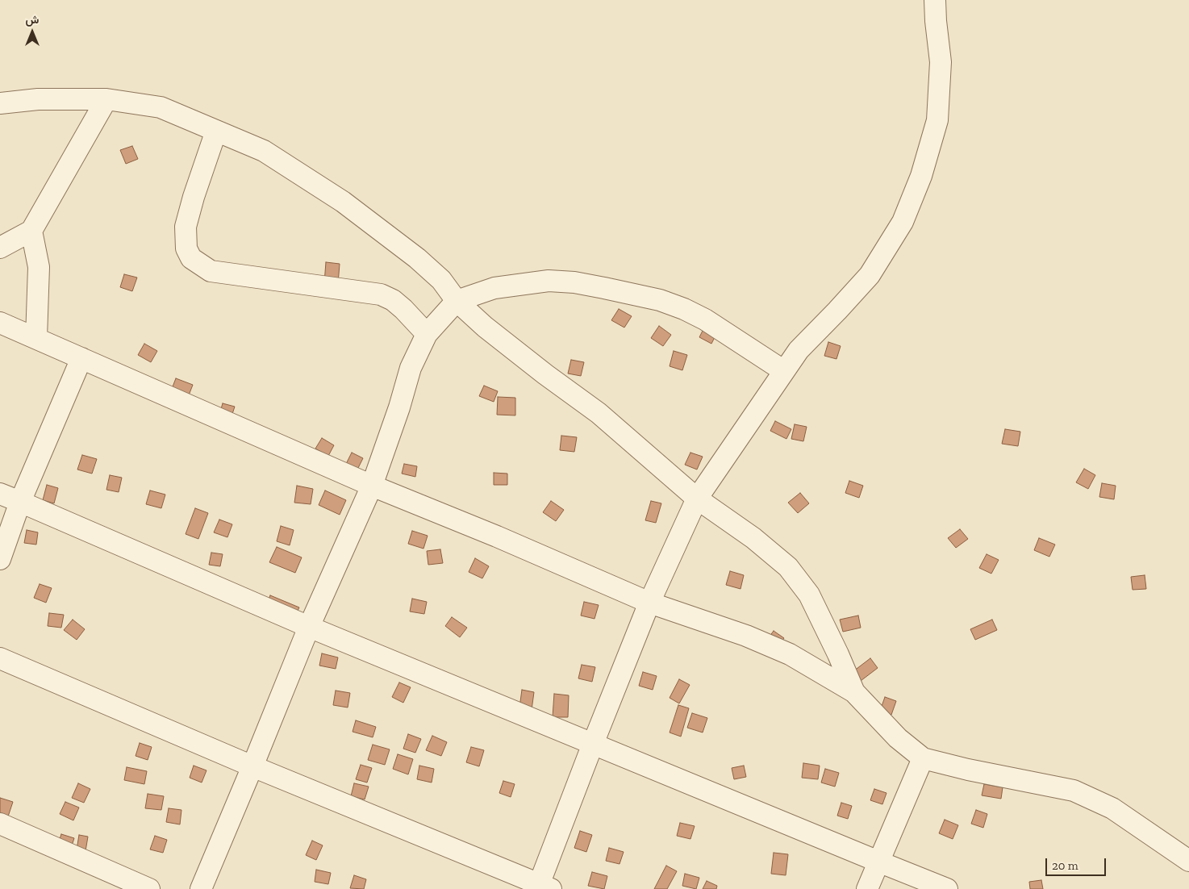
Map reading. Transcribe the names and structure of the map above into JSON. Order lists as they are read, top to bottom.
{
  "scale_bar": "20 m",
  "north": "top"
}
